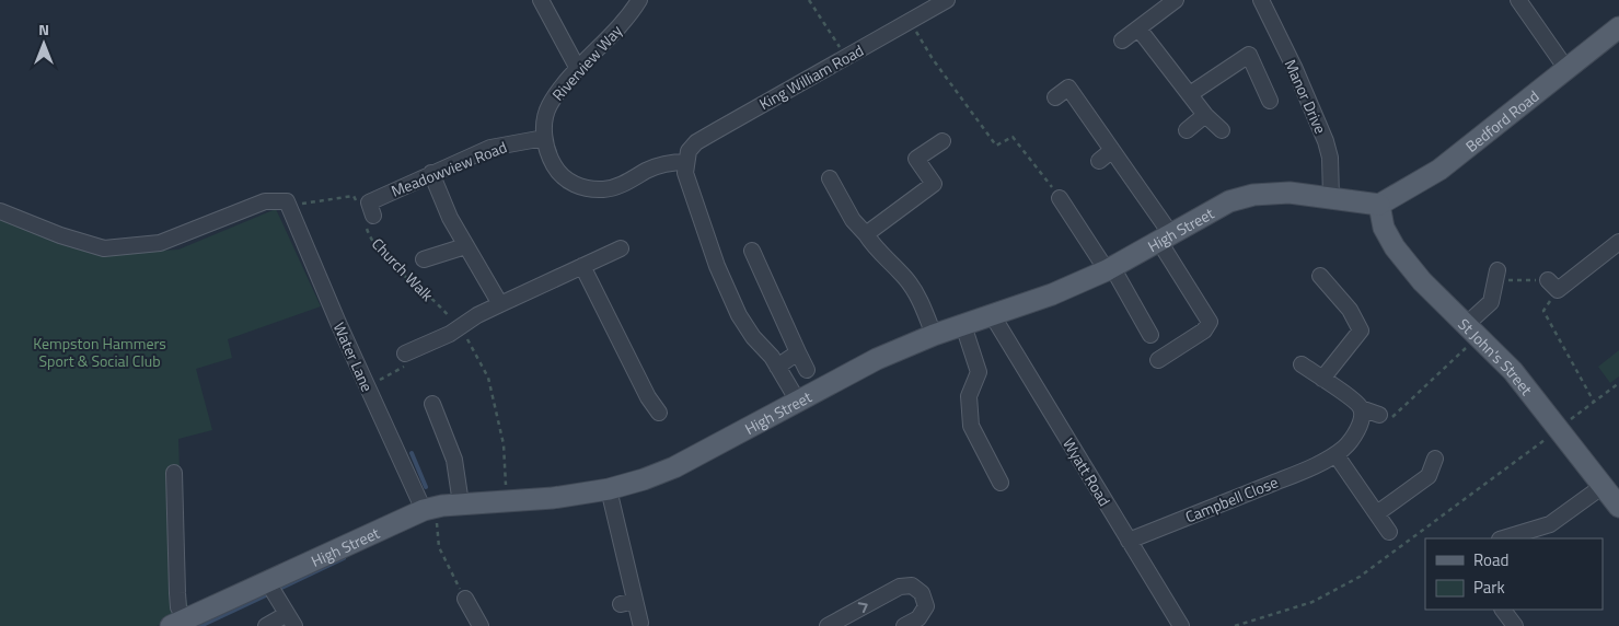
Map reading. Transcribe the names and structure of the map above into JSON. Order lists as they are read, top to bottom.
{
  "streets": {
    "main road": ["Bedford Road", "High Street", "St John's Street"],
    "street": [
      "Riverview Way",
      "King William Road",
      "Manor Drive",
      "Meadowview Road",
      "Water Lane",
      "Wyatt Road",
      "Campbell Close"
    ],
    "path": ["Church Walk"]
  },
  "crossings": [
    ["Riverview Way", "King William Road"],
    ["Riverview Way", "Meadowview Road"],
    ["Manor Drive", "High Street"],
    ["Bedford Road", "High Street"],
    ["Bedford Road", "St John's Street"],
    ["Meadowview Road", "Church Walk"],
    ["High Street", "Church Walk"],
    ["High Street", "Water Lane"],
    ["High Street", "St John's Street"],
    ["High Street", "Wyatt Road"],
    ["Wyatt Road", "Campbell Close"]
  ],
  "parks": ["Kempston Hammers Sport & Social Club"],
  "legend": ["Road", "Park"],
  "north": "top"
}
